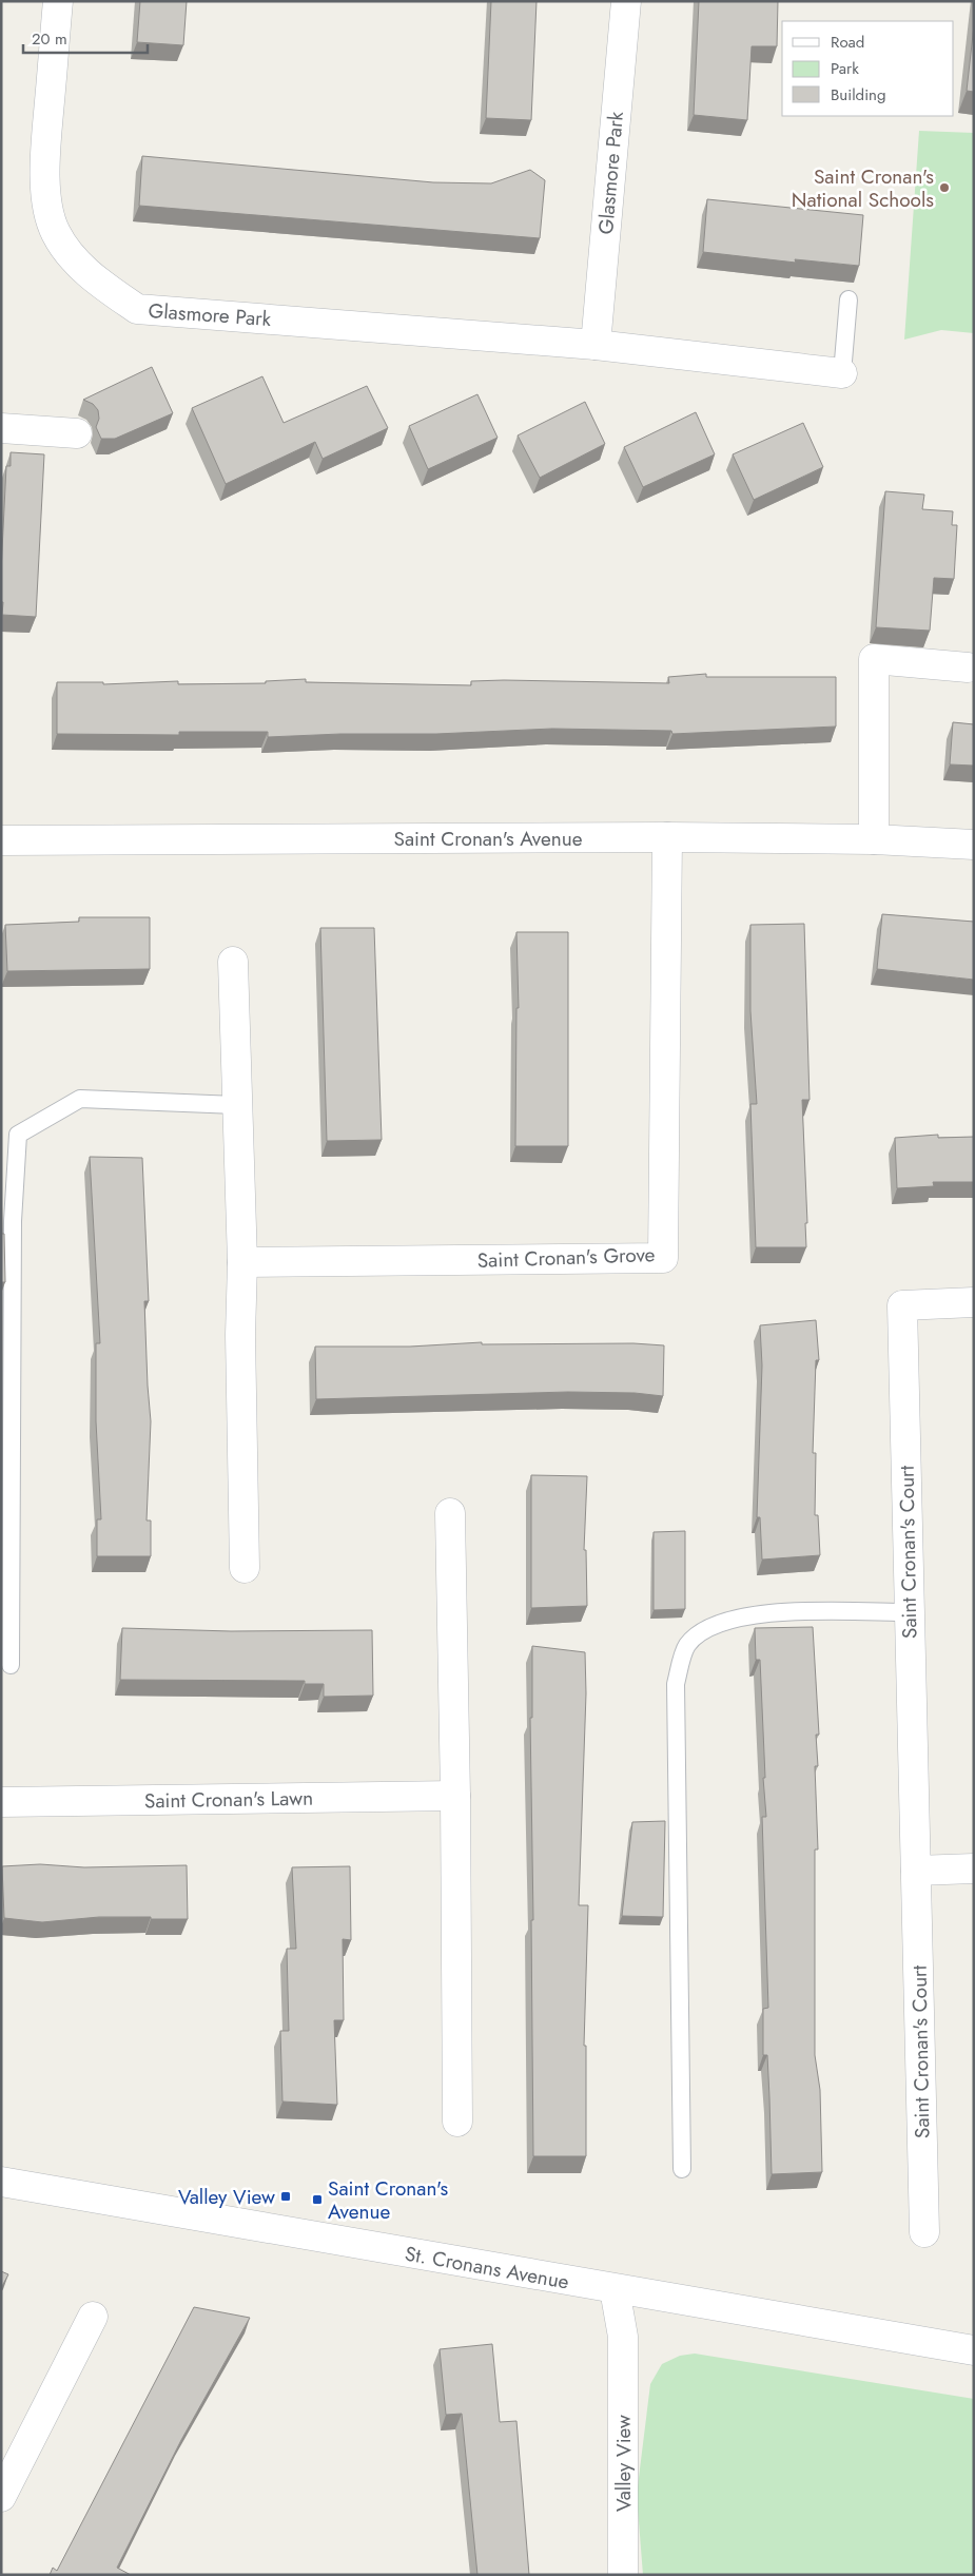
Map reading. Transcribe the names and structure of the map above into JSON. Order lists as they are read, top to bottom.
{
  "streets": {
    "street": [
      "Glasmore Park",
      "Saint Cronan's Avenue",
      "Saint Cronan's Grove",
      "Saint Cronan's Court",
      "Saint Cronan's Lawn",
      "St. Cronans Avenue",
      "Valley View"
    ]
  },
  "crossings": [
    ["Saint Cronan's Avenue", "Saint Cronan's Grove"],
    ["St. Cronans Avenue", "Valley View"]
  ],
  "places": {
    "other": ["Saint Cronan's National Schools"],
    "transit": ["Valley View", "Saint Cronan's Avenue"]
  },
  "legend": ["Road", "Park", "Building"],
  "scale_bar": "20 m"
}
